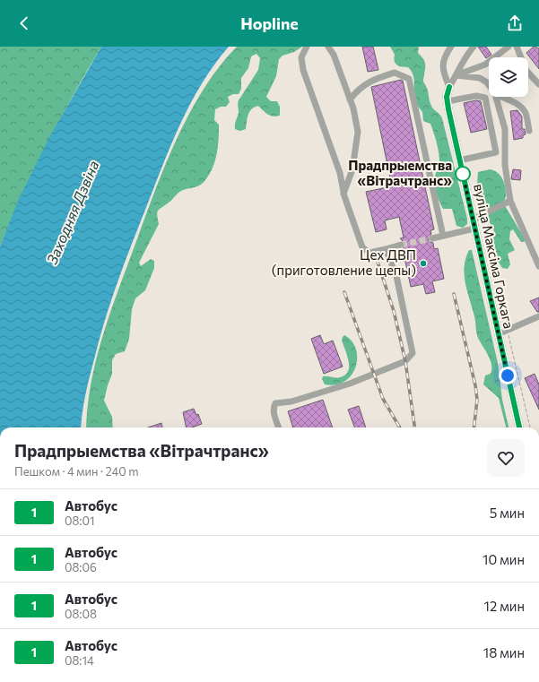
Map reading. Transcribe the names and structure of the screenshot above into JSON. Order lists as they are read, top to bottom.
{
  "streets": {
    "main road": ["вуліца Максіма Горкага"]
  },
  "water": ["Заходняя Дзвіна"],
  "places": ["Прадпрыемства «Вітрачтранс»", "Цех ДВП (приготовление щепы)"],
  "lines": ["bus line 1"],
  "page": {
    "header": "Hopline",
    "heading": ["Прадпрыемства «Вітрачтранс»", "Пешком · 4 мин · 240 m"],
    "list": [
      {
        "mark": "1",
        "name": "Автобус",
        "note": "08:01",
        "value": "5 мин"
      },
      {
        "mark": "1",
        "name": "Автобус",
        "note": "08:06",
        "value": "10 мин"
      },
      {
        "mark": "1",
        "name": "Автобус",
        "note": "08:08",
        "value": "12 мин"
      },
      {
        "mark": "1",
        "name": "Автобус",
        "note": "08:14",
        "value": "18 мин"
      }
    ]
  }
}
